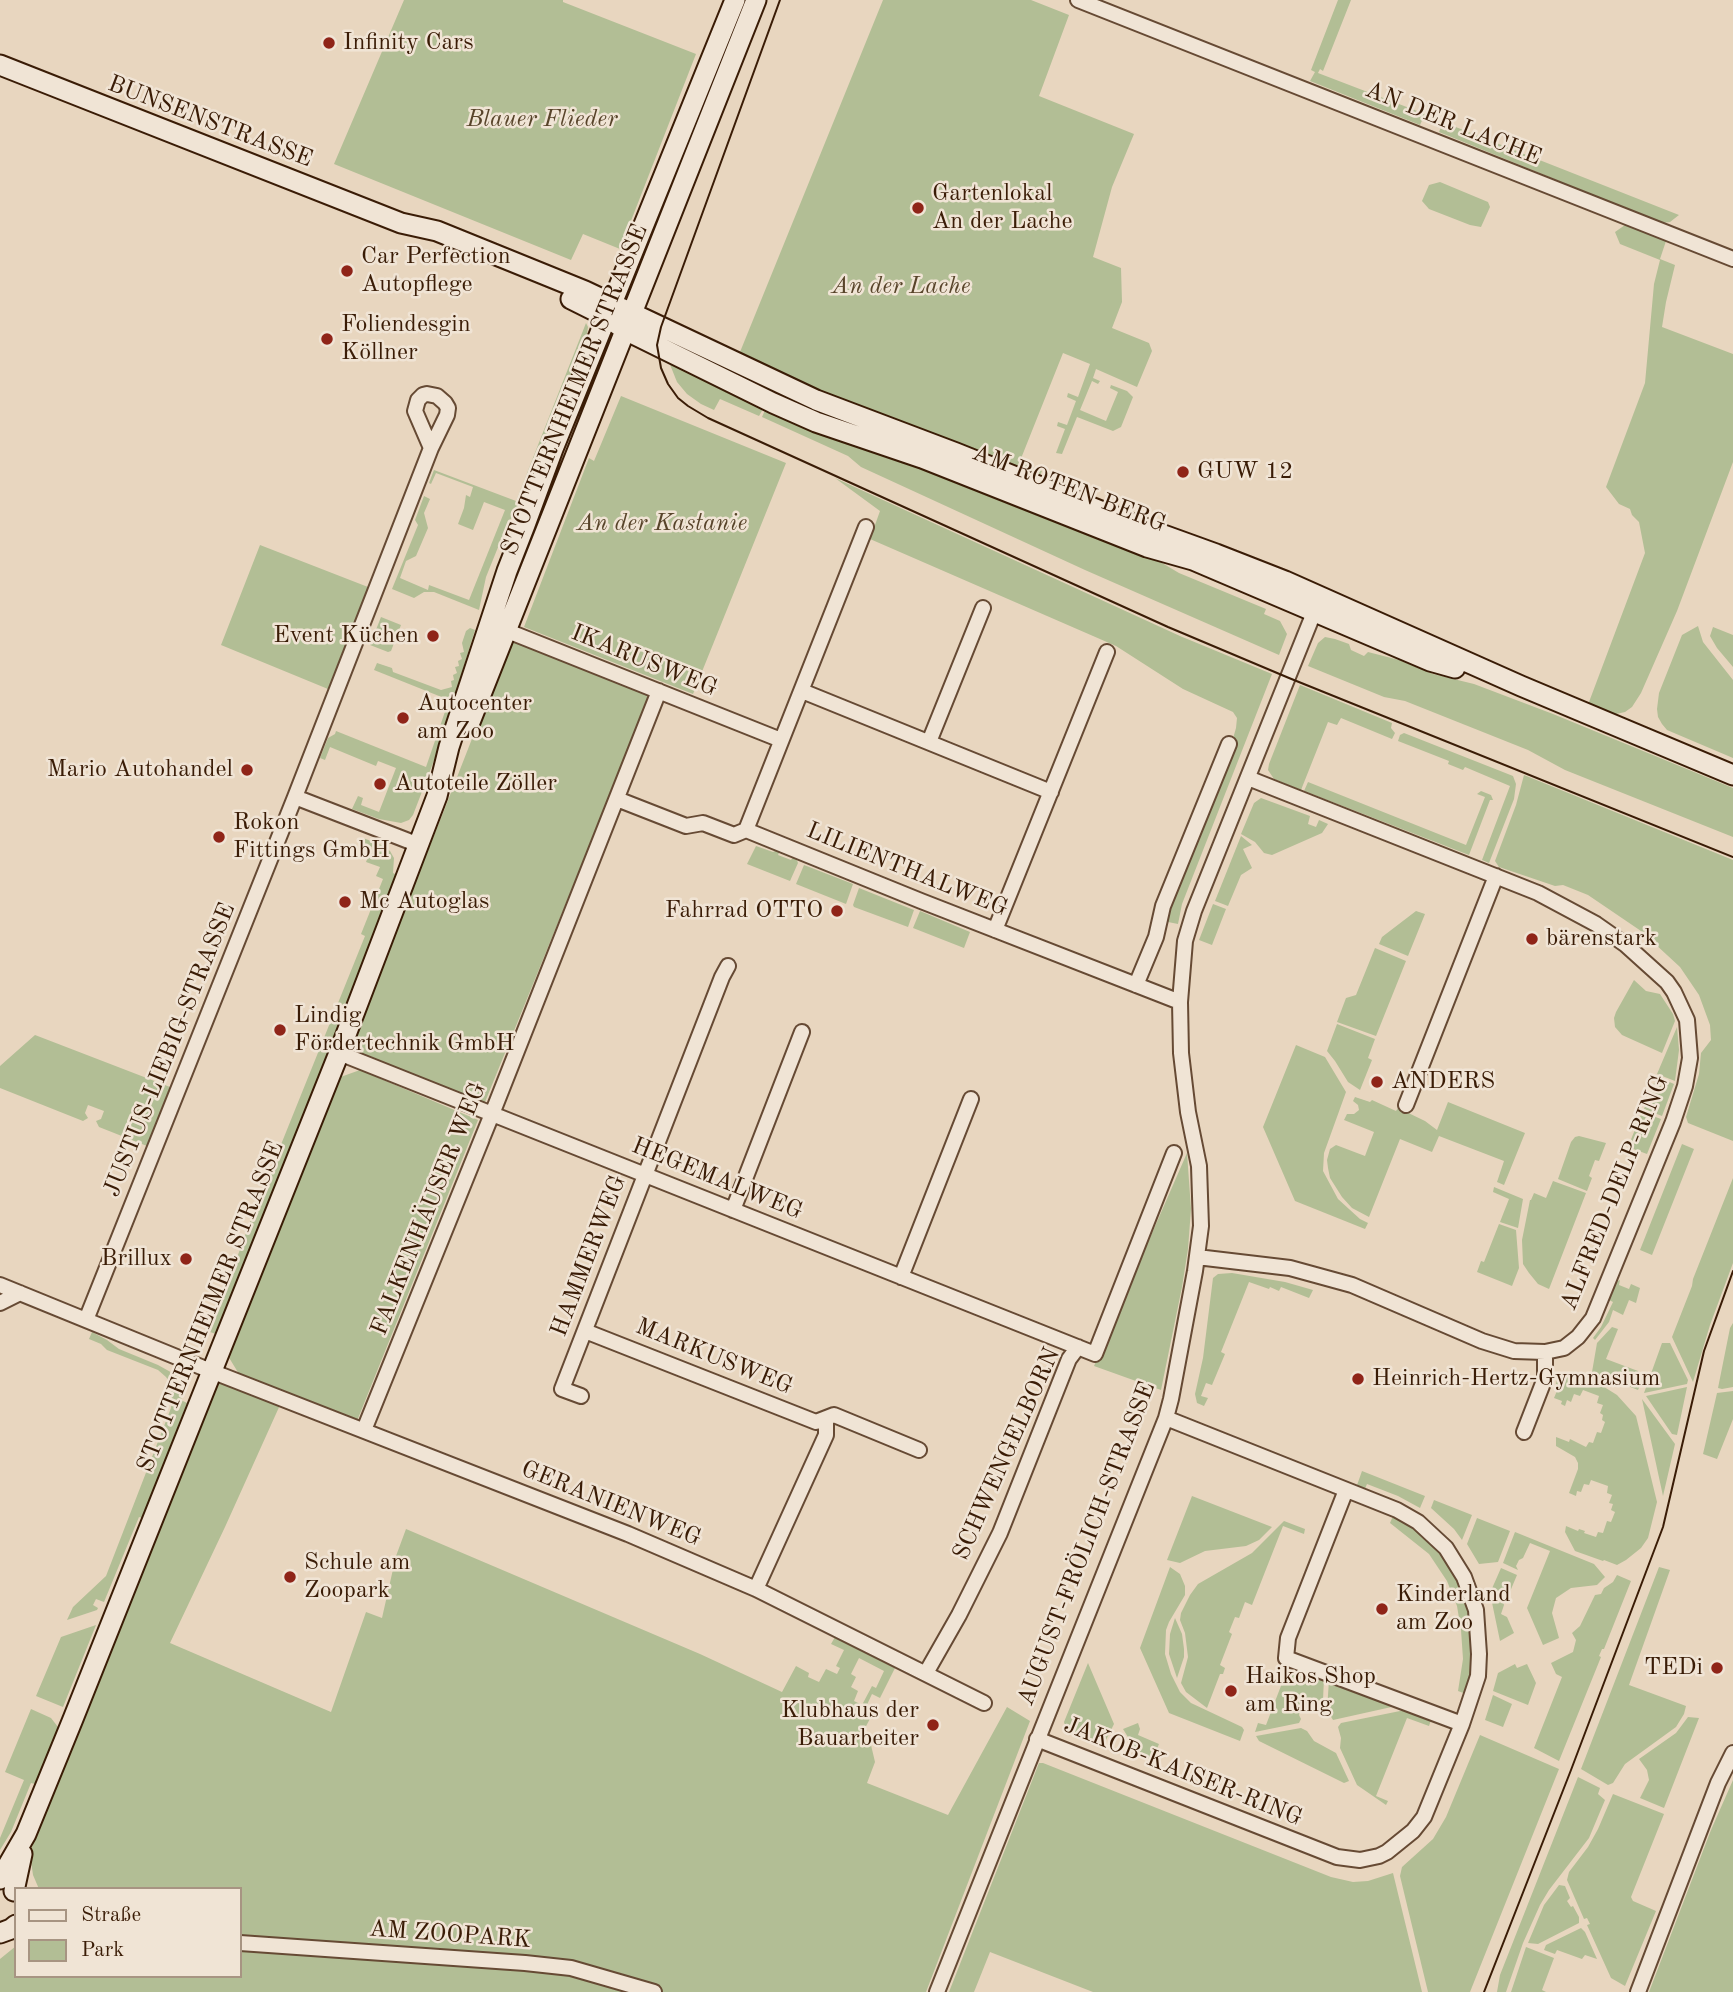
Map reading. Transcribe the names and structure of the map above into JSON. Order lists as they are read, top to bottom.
{
  "streets": {
    "main road": ["BUNSENSTRASSE", "STOTTERNHEIMER STRASSE", "AM ROTEN BERG"],
    "street": [
      "AN DER LACHE",
      "IKARUSWEG",
      "LILIENTHALWEG",
      "JUSTUS-LIEBIG-STRASSE",
      "HEGEMALWEG",
      "ALFRED-DELP-RING",
      "FALKENHÄUSER WEG",
      "HAMMERWEG",
      "MARKUSWEG",
      "SCHWENGELBORN",
      "GERANIENWEG",
      "AUGUST-FRÖLICH-STRASSE",
      "JAKOB-KAISER-RING",
      "AM ZOOPARK"
    ]
  },
  "crossings": [
    ["BUNSENSTRASSE", "STOTTERNHEIMER STRASSE"],
    ["BUNSENSTRASSE", "AM ROTEN BERG"],
    ["STOTTERNHEIMER STRASSE", "AM ROTEN BERG"],
    ["STOTTERNHEIMER STRASSE", "IKARUSWEG"],
    ["STOTTERNHEIMER STRASSE", "HEGEMALWEG"],
    ["STOTTERNHEIMER STRASSE", "GERANIENWEG"],
    ["AM ROTEN BERG", "AUGUST-FRÖLICH-STRASSE"],
    ["IKARUSWEG", "FALKENHÄUSER WEG"],
    ["LILIENTHALWEG", "FALKENHÄUSER WEG"],
    ["LILIENTHALWEG", "AUGUST-FRÖLICH-STRASSE"],
    ["HEGEMALWEG", "FALKENHÄUSER WEG"],
    ["HEGEMALWEG", "HAMMERWEG"],
    ["HEGEMALWEG", "SCHWENGELBORN"],
    ["ALFRED-DELP-RING", "AUGUST-FRÖLICH-STRASSE"],
    ["FALKENHÄUSER WEG", "GERANIENWEG"],
    ["HAMMERWEG", "MARKUSWEG"],
    ["SCHWENGELBORN", "GERANIENWEG"],
    ["AUGUST-FRÖLICH-STRASSE", "JAKOB-KAISER-RING"]
  ],
  "parks": ["Blauer Flieder", "An der Lache", "An der Kastanie"],
  "places": [
    "Infinity Cars",
    "Gartenlokal An der Lache",
    "Car Perfection Autopflege",
    "Foliendesgin Köllner",
    "GUW 12",
    "Event Küchen",
    "Autocenter am Zoo",
    "Mario Autohandel",
    "Autoteile Zöller",
    "Rokon Fittings GmbH",
    "Mc Autoglas",
    "Fahrrad OTTO",
    "bärenstark",
    "Lindig Fördertechnik GmbH",
    "ANDERS",
    "Brillux",
    "Heinrich-Hertz-Gymnasium",
    "Schule am Zoopark",
    "Kinderland am Zoo",
    "TEDi",
    "Haikos Shop am Ring",
    "Klubhaus der Bauarbeiter"
  ],
  "legend": ["Straße", "Park"]
}
